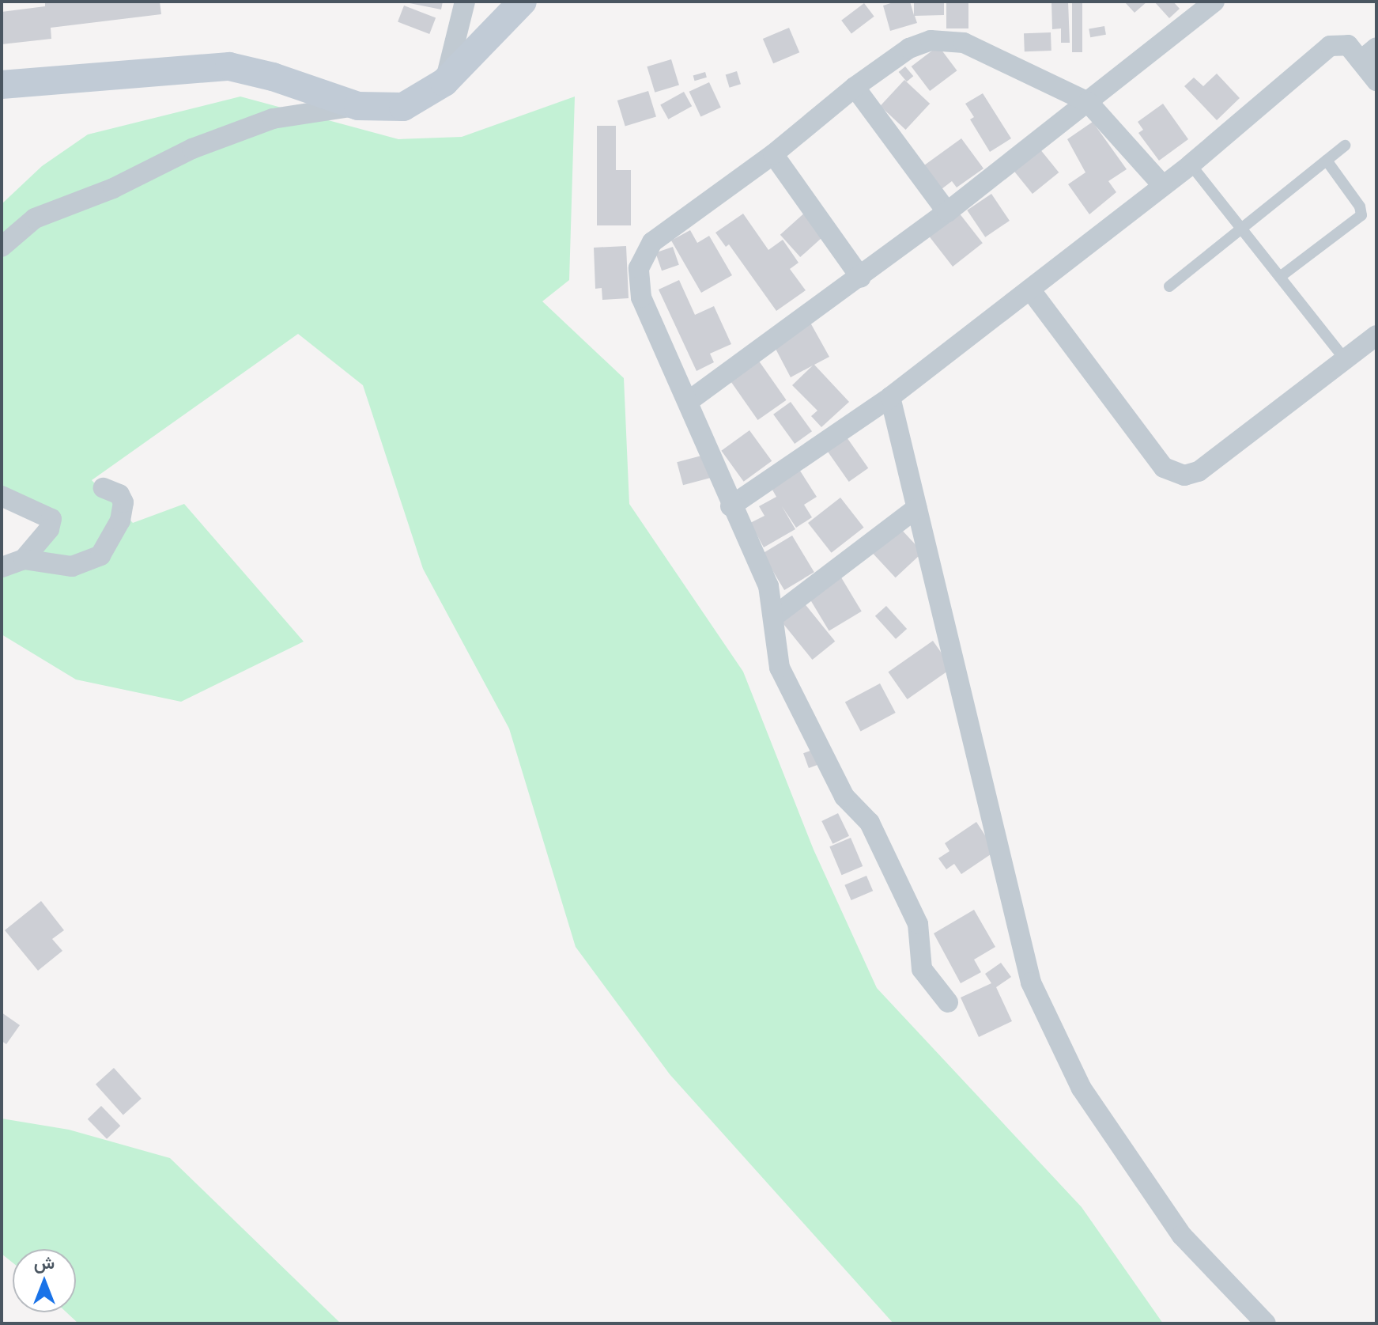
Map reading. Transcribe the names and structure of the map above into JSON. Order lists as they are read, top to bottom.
{
  "north": "top"
}
